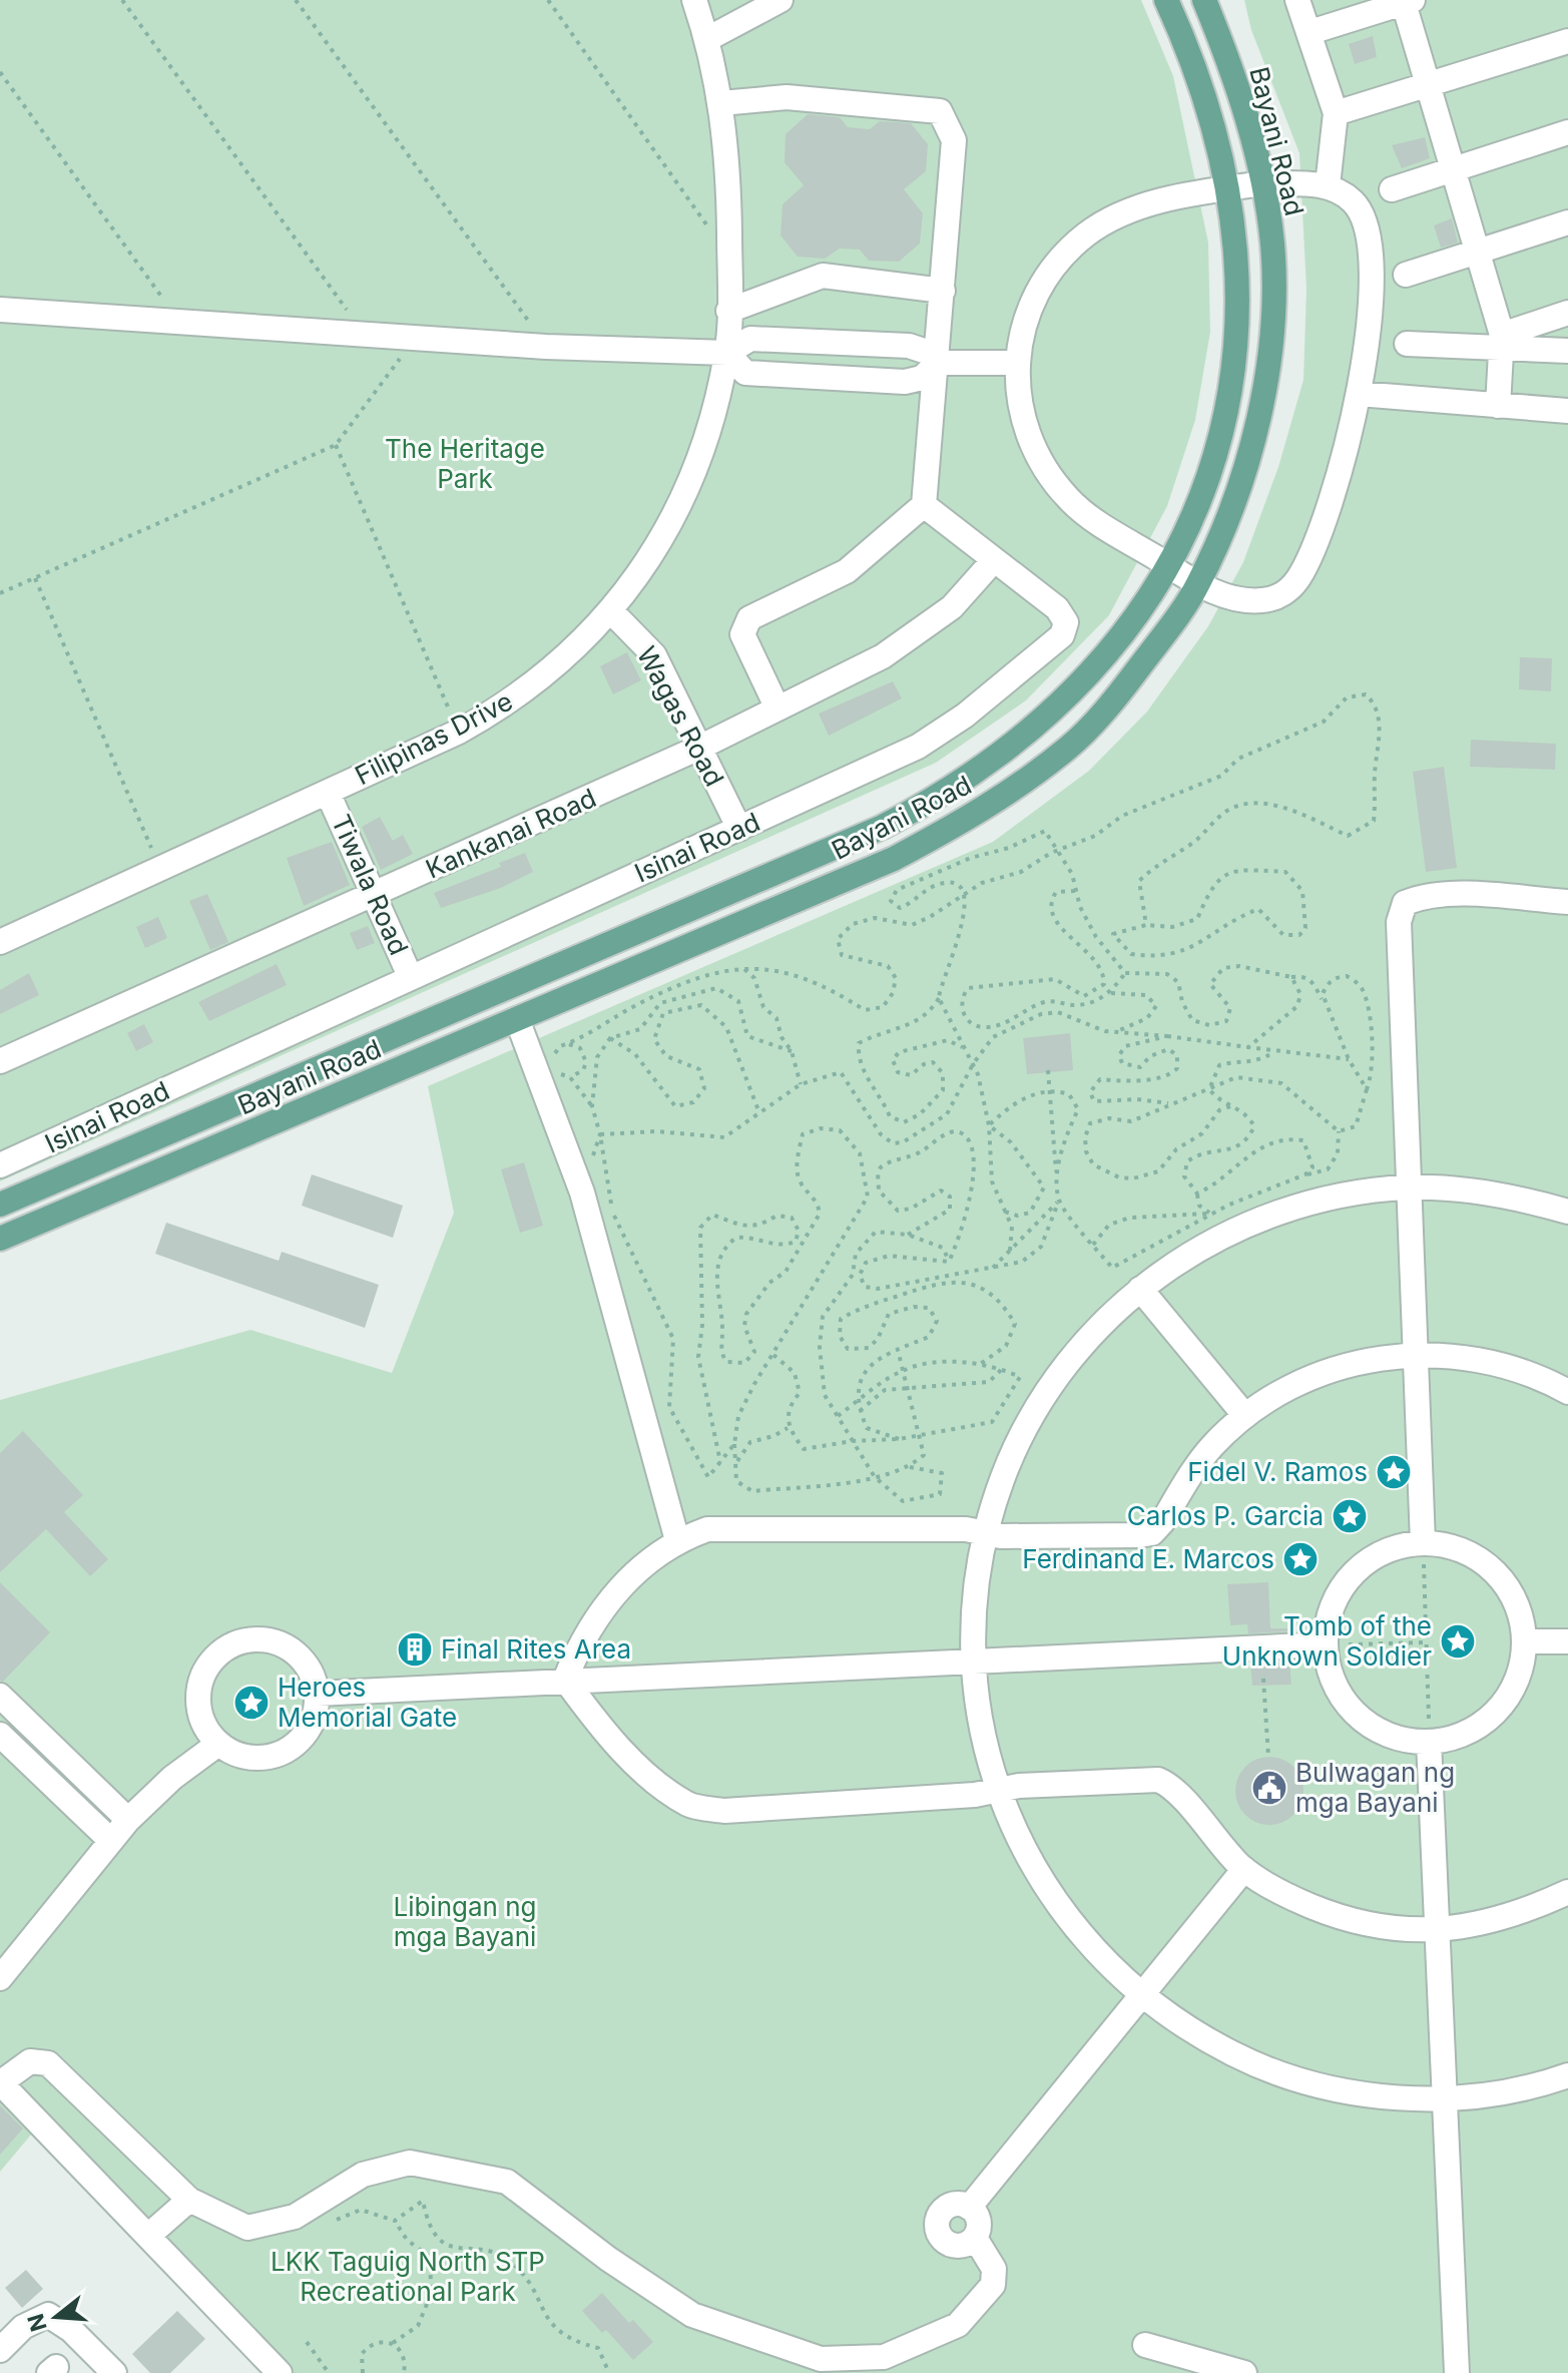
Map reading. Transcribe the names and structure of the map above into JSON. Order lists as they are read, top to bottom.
{
  "streets": {
    "main road": ["Bayani Road"],
    "street": [
      "Wagas Road",
      "Filipinas Drive",
      "Kankanai Road",
      "Isinai Road",
      "Tiwala Road"
    ]
  },
  "crossings": [
    ["Wagas Road", "Filipinas Drive"],
    ["Wagas Road", "Kankanai Road"],
    ["Wagas Road", "Isinai Road"],
    ["Filipinas Drive", "Tiwala Road"],
    ["Kankanai Road", "Isinai Road"],
    ["Kankanai Road", "Tiwala Road"],
    ["Isinai Road", "Tiwala Road"]
  ],
  "parks": ["The Heritage Park", "Libingan ng mga Bayani", "LKK Taguig North STP Recreational Park"],
  "places": {
    "place": [
      "Fidel V. Ramos",
      "Carlos P. Garcia",
      "Ferdinand E. Marcos",
      "Tomb of the Unknown Soldier",
      "Heroes Memorial Gate"
    ],
    "building": ["Final Rites Area"],
    "public building": ["Bulwagan ng mga Bayani"]
  },
  "north": "left"
}
